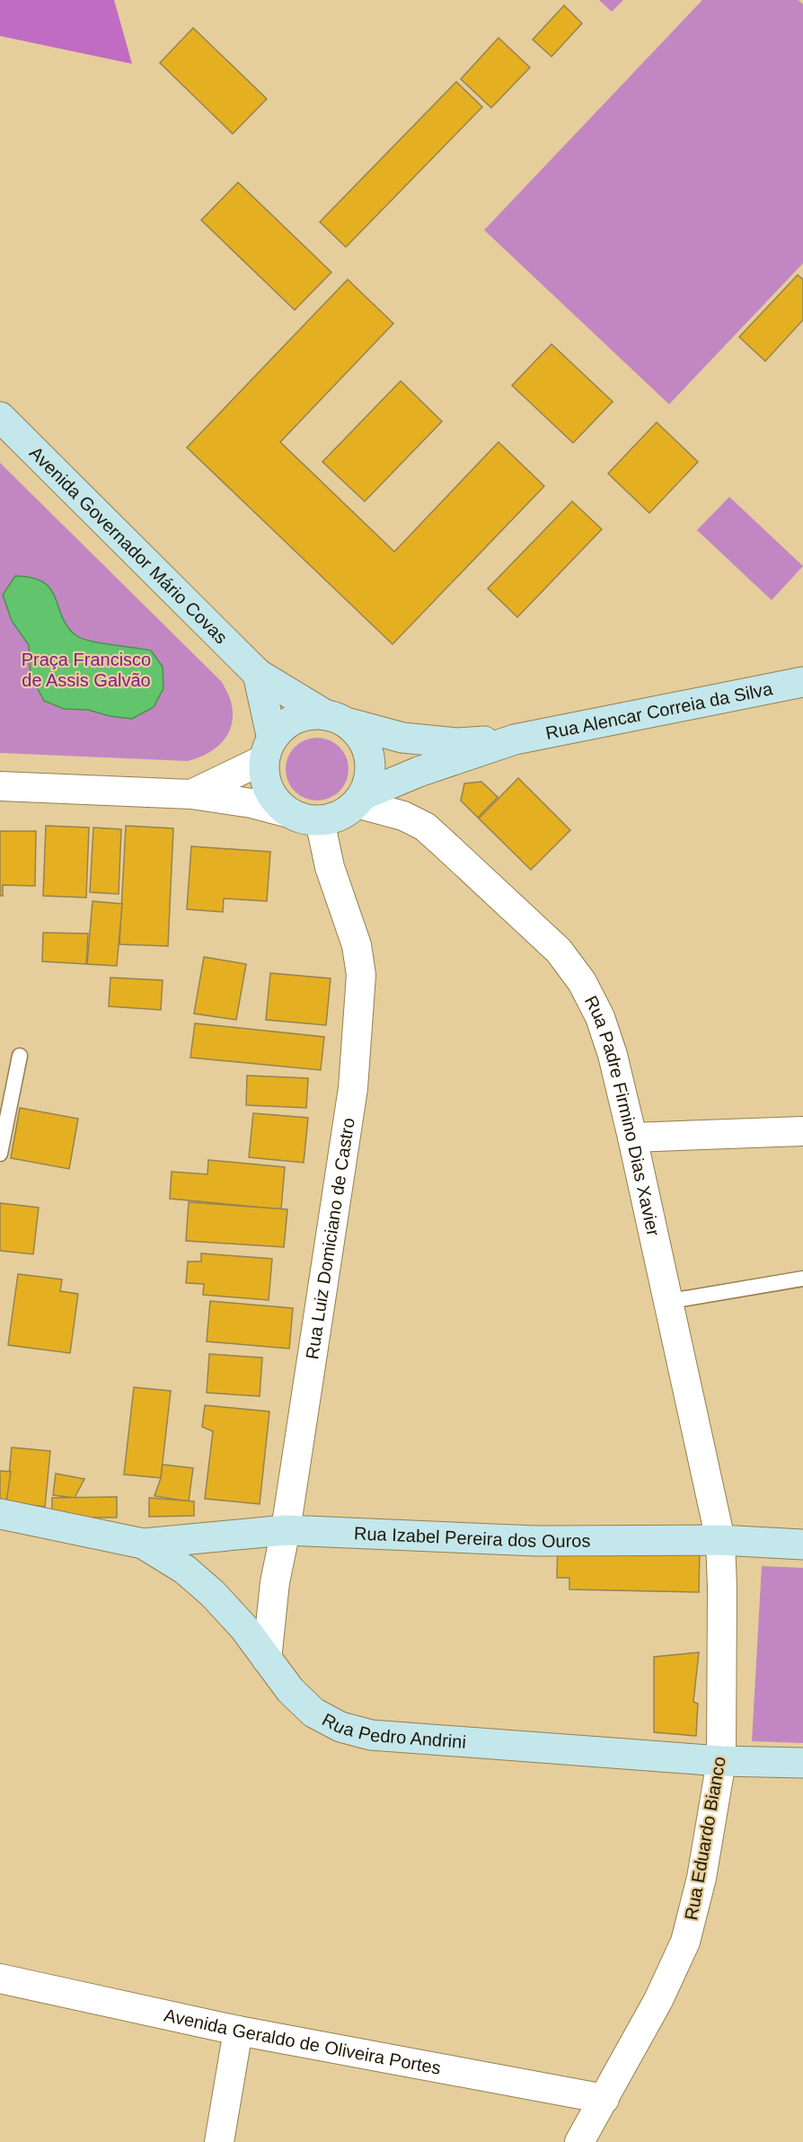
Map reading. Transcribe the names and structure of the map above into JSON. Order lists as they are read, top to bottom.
{
  "streets": {
    "street": [
      "Avenida Governador Mário Covas",
      "Rua Alencar Correia da Silva",
      "Rua Padre Firmino Dias Xavier",
      "Rua Luiz Domiciano de Castro",
      "Rua Izabel Pereira dos Ouros",
      "Rua Pedro Andrini",
      "Rua Eduardo Bianco",
      "Avenida Geraldo de Oliveira Portes"
    ]
  },
  "crossings": [
    ["Avenida Governador Mário Covas", "Rua Alencar Correia da Silva"],
    ["Avenida Governador Mário Covas", "Rua Padre Firmino Dias Xavier"],
    ["Avenida Governador Mário Covas", "Rua Luiz Domiciano de Castro"],
    ["Rua Alencar Correia da Silva", "Rua Padre Firmino Dias Xavier"],
    ["Rua Alencar Correia da Silva", "Rua Luiz Domiciano de Castro"],
    ["Rua Padre Firmino Dias Xavier", "Rua Luiz Domiciano de Castro"],
    ["Rua Padre Firmino Dias Xavier", "Rua Izabel Pereira dos Ouros"],
    ["Rua Padre Firmino Dias Xavier", "Rua Eduardo Bianco"],
    ["Rua Luiz Domiciano de Castro", "Rua Izabel Pereira dos Ouros"],
    ["Rua Luiz Domiciano de Castro", "Rua Pedro Andrini"],
    ["Rua Izabel Pereira dos Ouros", "Rua Pedro Andrini"],
    ["Rua Izabel Pereira dos Ouros", "Rua Eduardo Bianco"],
    ["Rua Pedro Andrini", "Rua Eduardo Bianco"],
    ["Rua Eduardo Bianco", "Avenida Geraldo de Oliveira Portes"]
  ],
  "parks": ["Praça Francisco de Assis Galvão"]
}
